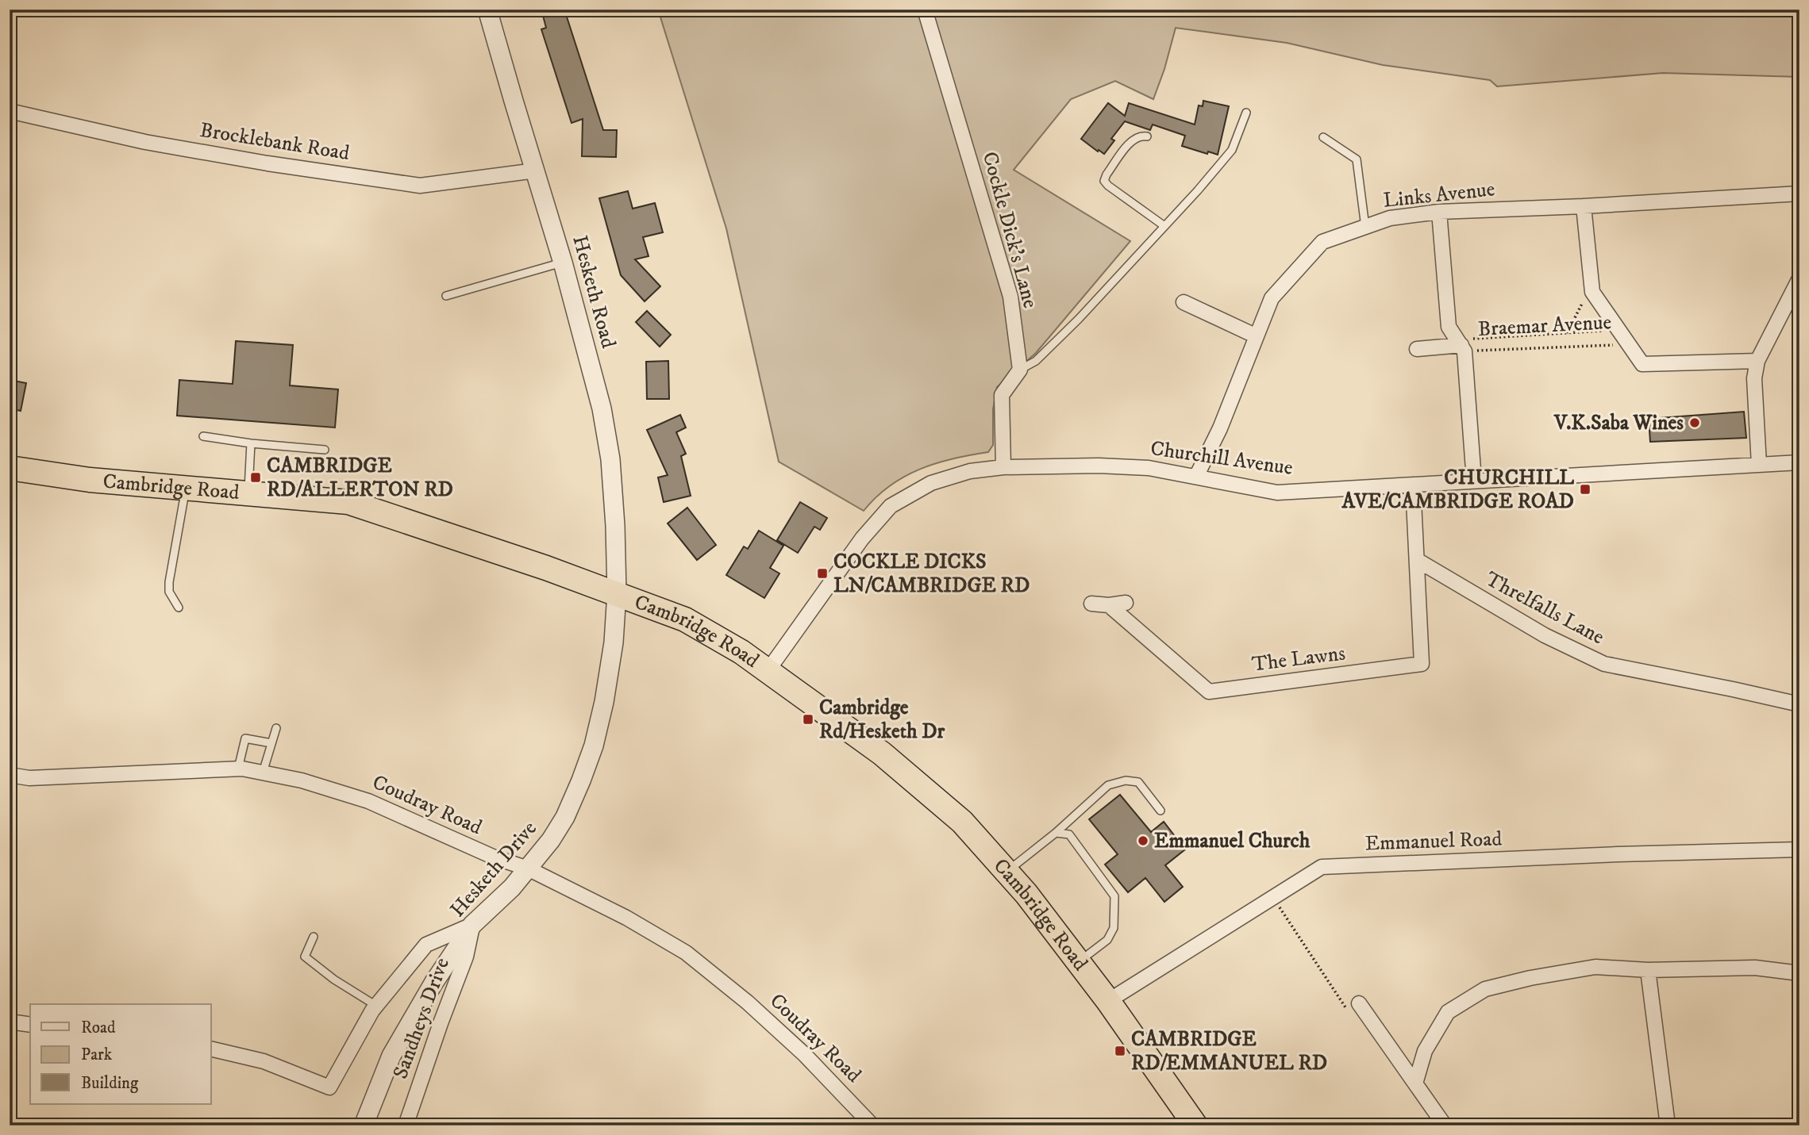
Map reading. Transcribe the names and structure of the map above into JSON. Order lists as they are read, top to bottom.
{
  "streets": {
    "highway": ["Cambridge Road"],
    "street": [
      "Brocklebank Road",
      "Links Avenue",
      "Cockle Dick's Lane",
      "Hesketh Road",
      "Braemar Avenue",
      "Churchill Avenue",
      "Threlfalls Lane",
      "The Lawns",
      "Coudray Road",
      "Emmanuel Road",
      "Hesketh Drive",
      "Sandheys Drive"
    ]
  },
  "crossings": [
    ["Brocklebank Road", "Hesketh Road"],
    ["Links Avenue", "Churchill Avenue"],
    ["Hesketh Road", "Cambridge Road"],
    ["Hesketh Road", "Hesketh Drive"],
    ["Cambridge Road", "Emmanuel Road"],
    ["Cambridge Road", "Hesketh Drive"],
    ["Threlfalls Lane", "The Lawns"],
    ["Coudray Road", "Hesketh Drive"],
    ["Hesketh Drive", "Sandheys Drive"]
  ],
  "places": {
    "other": ["V.K.Saba Wines", "Emmanuel Church"],
    "transit": [
      "CAMBRIDGE RD/ALLERTON RD",
      "CHURCHILL AVE/CAMBRIDGE ROAD",
      "COCKLE DICKS LN/CAMBRIDGE RD",
      "Cambridge Rd/Hesketh Dr",
      "CAMBRIDGE RD/EMMANUEL RD"
    ]
  },
  "legend": ["Road", "Park", "Building"]
}
